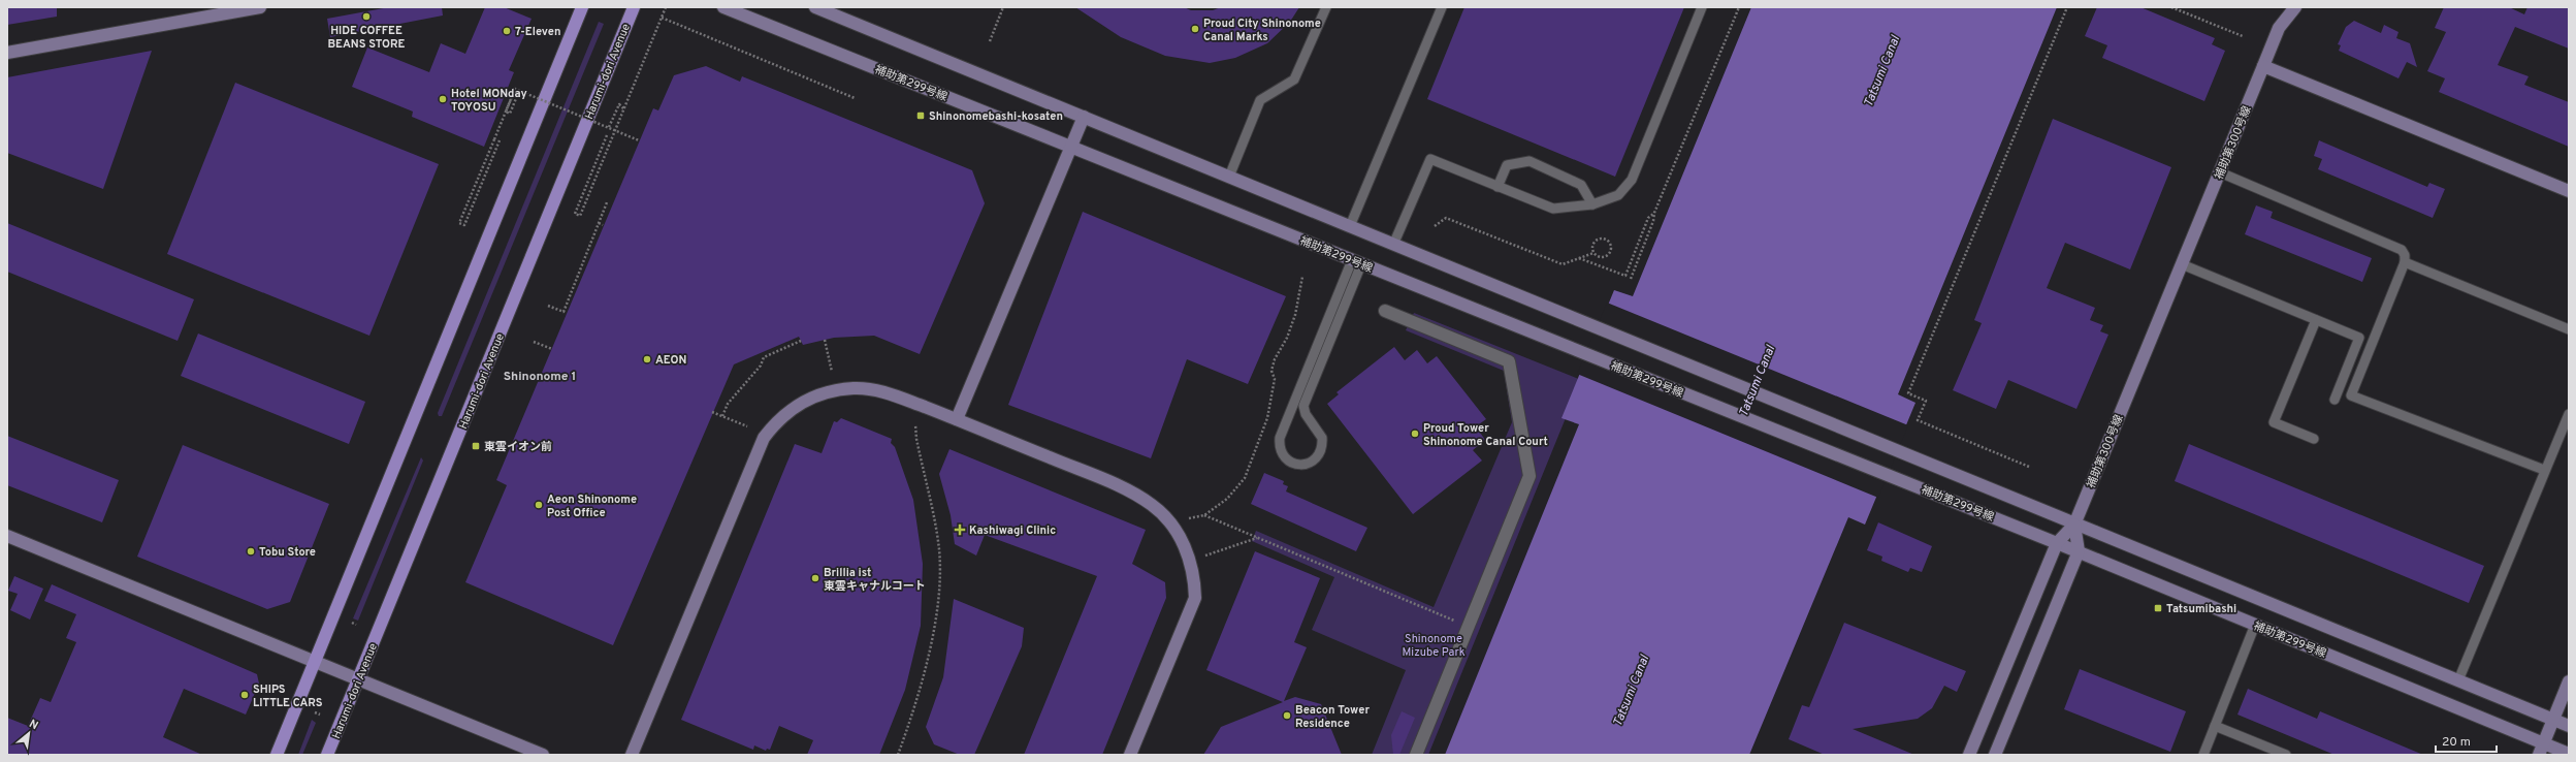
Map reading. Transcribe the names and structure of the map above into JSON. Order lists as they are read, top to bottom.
{
  "streets": {
    "main road": ["Harumi-dori Avenue"],
    "street": ["補助第299号線", "補助第300号線"]
  },
  "districts": ["Shinonome 1"],
  "water": ["Tatsumi Canal"],
  "parks": ["Shinonome Mizube Park"],
  "places": {
    "other": [
      "HIDE COFFEE BEANS STORE",
      "Proud City Shinonome Canal Marks",
      "7-Eleven",
      "Hotel MONday TOYOSU",
      "AEON",
      "Proud Tower Shinonome Canal Court",
      "Aeon Shinonome Post Office",
      "Tobu Store",
      "Brillia ist 東雲キャナルコート",
      "SHIPS LITTLE CARS",
      "Beacon Tower Residence"
    ],
    "transit": ["Shinonomebashi-kosaten", "東雲イオン前", "Tatsumibashi"],
    "health": ["Kashiwagi Clinic"]
  },
  "scale_bar": "20 m",
  "north": "top right"
}
